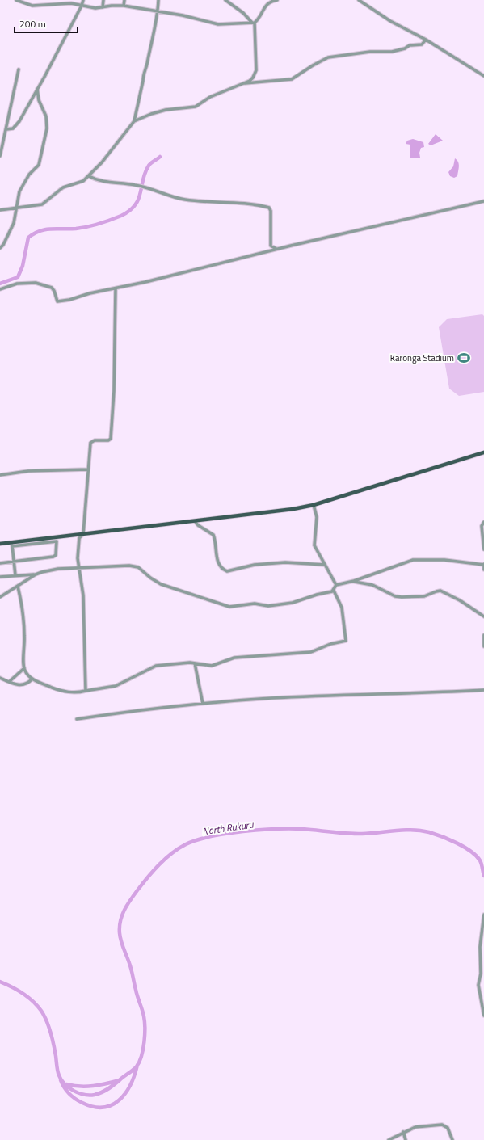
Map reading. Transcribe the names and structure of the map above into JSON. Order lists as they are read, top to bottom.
{
  "water": ["North Rukuru"],
  "places": {
    "sports": ["Karonga Stadium"]
  },
  "scale_bar": "200 m"
}
